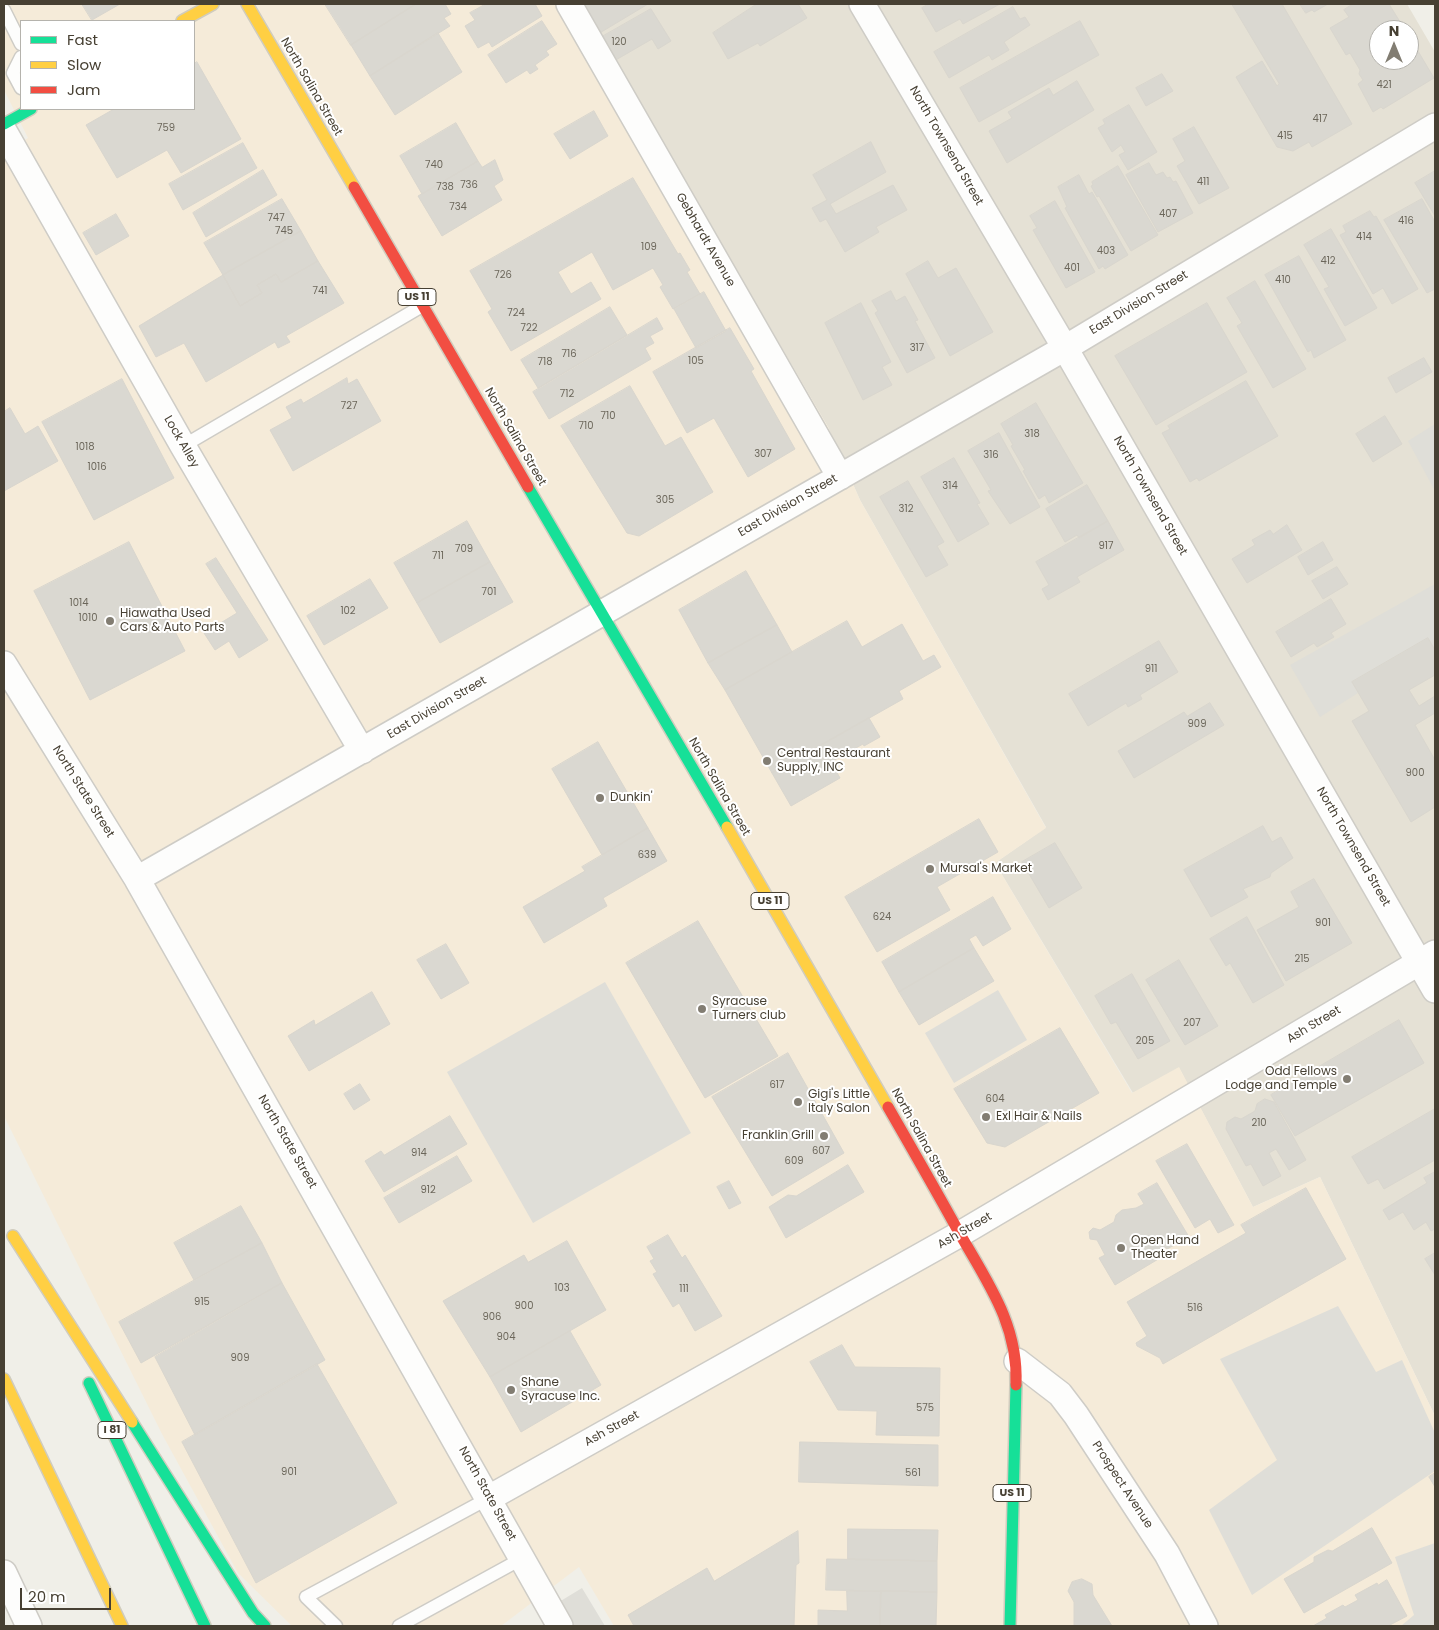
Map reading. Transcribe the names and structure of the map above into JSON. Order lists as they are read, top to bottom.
{
  "streets": {
    "main road": ["North Salina Street", "US 11", "I 81"],
    "street": [
      "North Townsend Street",
      "Gebhardt Avenue",
      "East Division Street",
      "Lock Alley",
      "North State Street",
      "Ash Street",
      "Prospect Avenue"
    ]
  },
  "crossings": [
    ["North Salina Street", "East Division Street"],
    ["North Salina Street", "Ash Street"],
    ["North Salina Street", "Prospect Avenue"],
    ["North Townsend Street", "East Division Street"],
    ["North Townsend Street", "Ash Street"],
    ["Gebhardt Avenue", "East Division Street"],
    ["East Division Street", "Lock Alley"],
    ["East Division Street", "North State Street"],
    ["North State Street", "Ash Street"]
  ],
  "places": [
    "Hiawatha Used Cars & Auto Parts",
    "Central Restaurant Supply, INC",
    "Dunkin'",
    "Mursal's Market",
    "Syracuse Turners club",
    "Odd Fellows Lodge and Temple",
    "Gigi's Little Italy Salon",
    "Exl Hair & Nails",
    "Franklin Grill",
    "Open Hand Theater",
    "Shane Syracuse Inc."
  ],
  "house_numbers": [
    "120",
    "421",
    "417",
    "759",
    "415",
    "740",
    "411",
    "736",
    "738",
    "734",
    "407",
    "747",
    "416",
    "745",
    "414",
    "109",
    "403",
    "412",
    "401",
    "726",
    "410",
    "741",
    "724",
    "722",
    "317",
    "716",
    "105",
    "718",
    "712",
    "727",
    "710",
    "710",
    "318",
    "1018",
    "307",
    "316",
    "1016",
    "314",
    "305",
    "312",
    "917",
    "709",
    "711",
    "701",
    "1014",
    "102",
    "1010",
    "911",
    "909",
    "900",
    "639",
    "624",
    "901",
    "215",
    "207",
    "205",
    "617",
    "604",
    "210",
    "607",
    "914",
    "609",
    "912",
    "103",
    "111",
    "915",
    "900",
    "516",
    "906",
    "904",
    "909",
    "575",
    "901",
    "561"
  ],
  "legend": ["Fast", "Slow", "Jam"],
  "scale_bar": "20 m",
  "north": "top"
}
